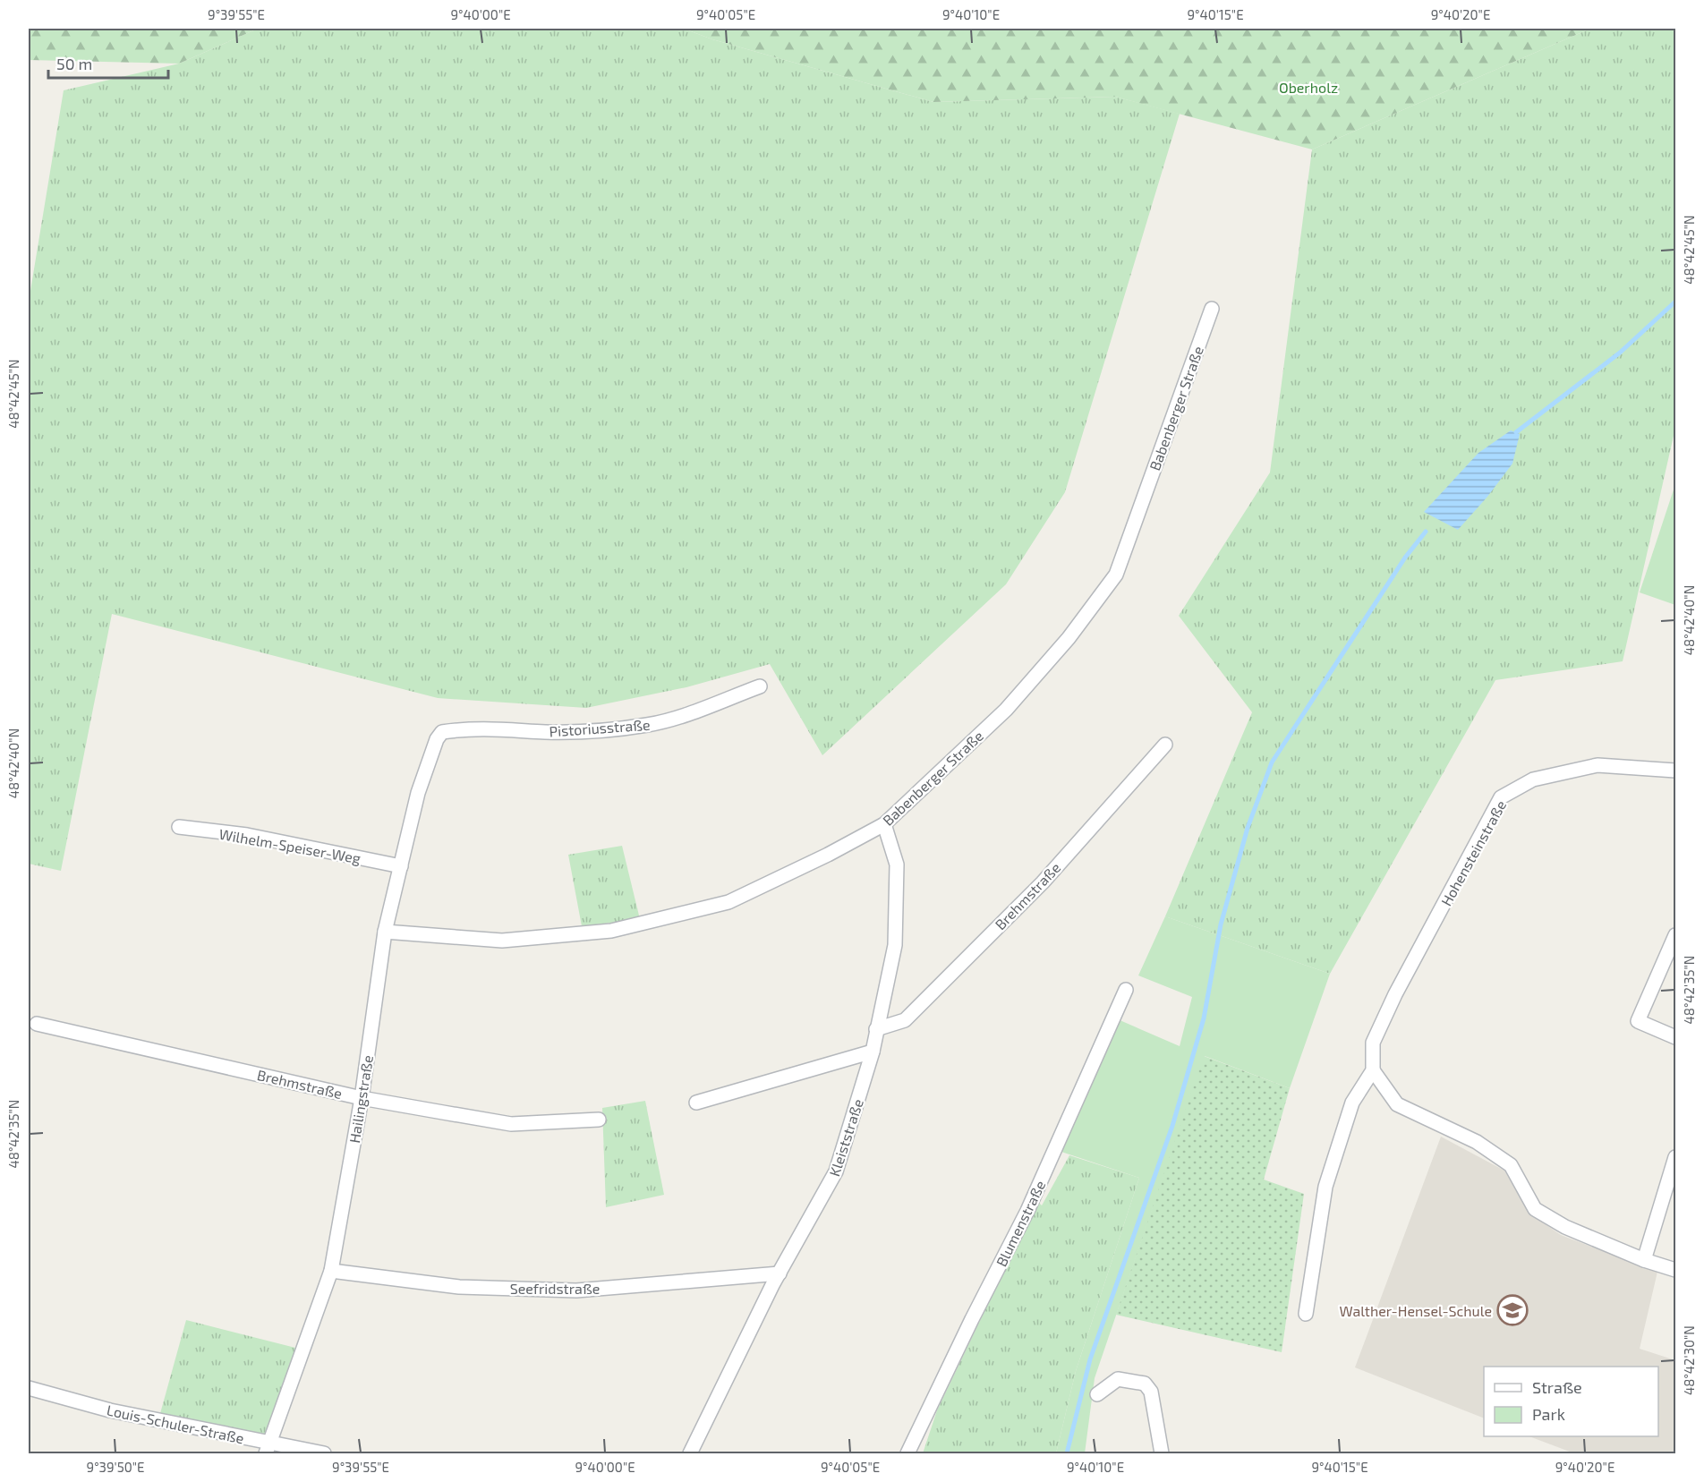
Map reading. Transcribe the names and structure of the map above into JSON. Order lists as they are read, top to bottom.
{
  "streets": {
    "street": [
      "Babenberger Straße",
      "Pistoriusstraße",
      "Wilhelm-Speiser-Weg",
      "Hohensteinstraße",
      "Brehmstraße",
      "Hailingstraße",
      "Kleiststraße",
      "Blumenstraße",
      "Seefridstraße",
      "Louis-Schuler-Straße"
    ]
  },
  "crossings": [
    ["Babenberger Straße", "Hailingstraße"],
    ["Babenberger Straße", "Kleiststraße"],
    ["Pistoriusstraße", "Hailingstraße"],
    ["Wilhelm-Speiser-Weg", "Hailingstraße"],
    ["Brehmstraße", "Hailingstraße"],
    ["Brehmstraße", "Kleiststraße"],
    ["Hailingstraße", "Seefridstraße"],
    ["Hailingstraße", "Louis-Schuler-Straße"],
    ["Kleiststraße", "Seefridstraße"]
  ],
  "parks": ["Oberholz"],
  "places": {
    "school or university": ["Walther-Hensel-Schule"]
  },
  "legend": ["Straße", "Park"],
  "scale_bar": "50 m",
  "coordinates": [
    "9°39'55\"E",
    "9°40'00\"E",
    "9°40'05\"E",
    "9°40'10\"E",
    "9°40'15\"E",
    "9°40'20\"E",
    "48°42'45\"N",
    "48°42'40\"N",
    "48°42'35\"N",
    "48°42'30\"N",
    "9°39'50\"E"
  ]
}
